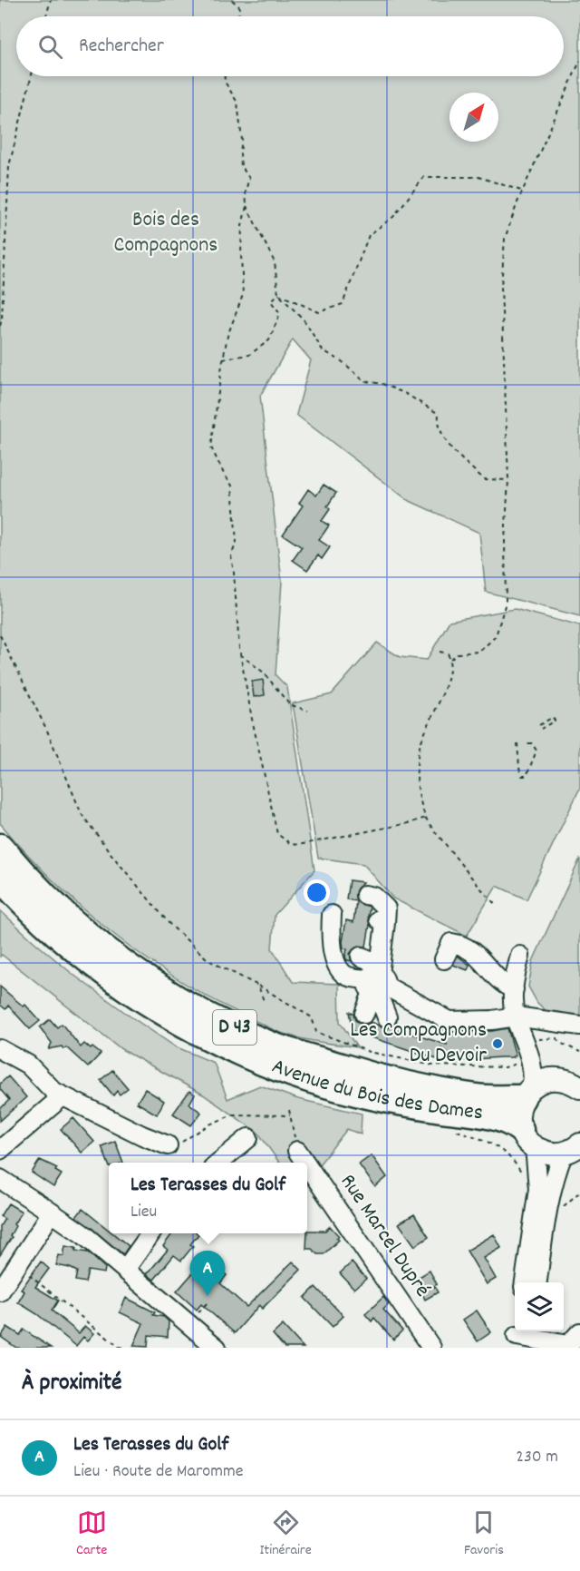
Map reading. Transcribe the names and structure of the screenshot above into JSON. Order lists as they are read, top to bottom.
{
  "streets": {
    "highway": ["D 43", "Avenue du Bois des Dames"],
    "street": ["Rue Marcel Dupré"]
  },
  "parks": ["Bois des Compagnons"],
  "places": ["Les Compagnons Du Devoir"],
  "north": "top right",
  "page": {
    "search": "Rechercher",
    "popup": ["Les Terasses du Golf", "Lieu"],
    "pins": "A",
    "heading": "À proximité",
    "list": [
      {
        "mark": "A",
        "name": "Les Terasses du Golf",
        "note": "Lieu · Route de Maromme",
        "value": "230 m"
      }
    ],
    "nav": ["Carte", "Itinéraire", "Favoris"]
  }
}
